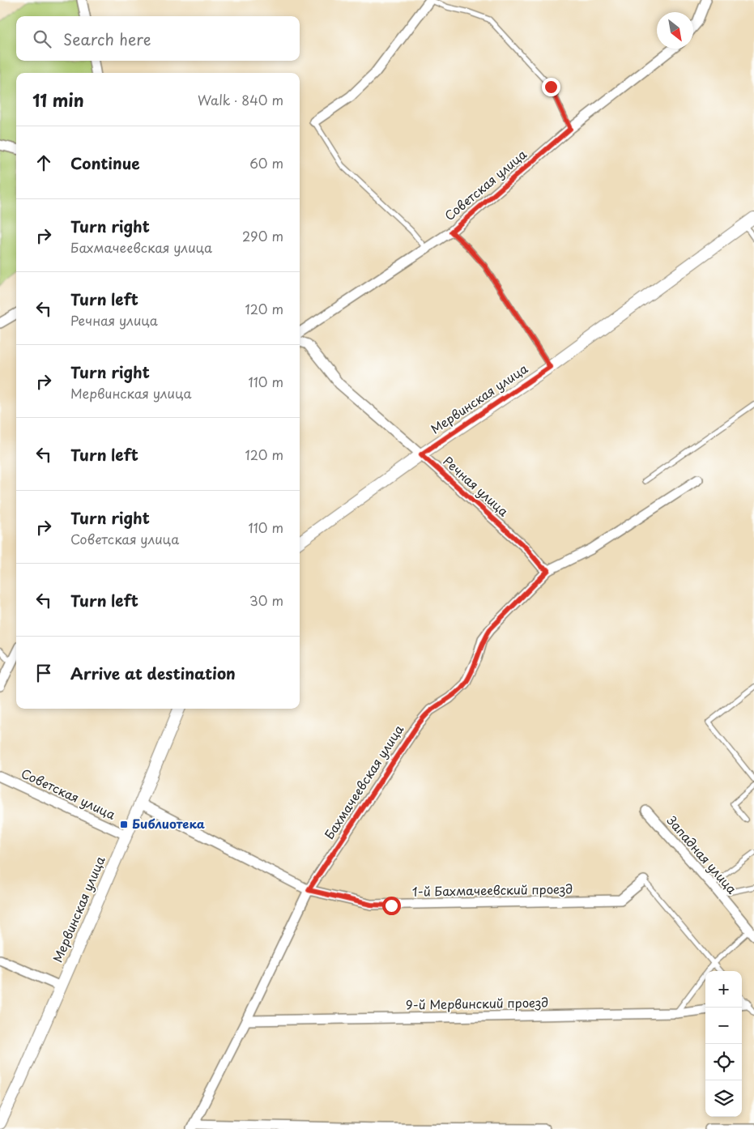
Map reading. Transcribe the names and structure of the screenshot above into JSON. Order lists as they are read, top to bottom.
{
  "streets": {
    "street": [
      "Советская улица",
      "Мервинская улица",
      "Речная улица",
      "Бахмачеевская улица",
      "Западная улица",
      "1-й Бахмачеевский проезд",
      "9-й Мервинский проезд"
    ]
  },
  "crossings": [
    ["Советская улица", "Мервинская улица"],
    ["Мервинская улица", "Речная улица"],
    ["Мервинская улица", "1-й Бахмачеевский проезд"],
    ["Речная улица", "Бахмачеевская улица"],
    ["Бахмачеевская улица", "1-й Бахмачеевский проезд"],
    ["Бахмачеевская улица", "9-й Мервинский проезд"]
  ],
  "places": {
    "transit": ["Библиотека"]
  },
  "north": "bottom right",
  "page": {
    "search": "Search here",
    "heading": ["11 min", "Walk · 840 m"],
    "list": [
      ["Continue", "60 m"],
      ["Turn right", "Бахмачеевская улица", "290 m"],
      ["Turn left", "Речная улица", "120 m"],
      ["Turn right", "Мервинская улица", "110 m"],
      ["Turn left", "120 m"],
      ["Turn right", "Советская улица", "110 m"],
      ["Turn left", "30 m"],
      "Arrive at destination"
    ],
    "map_buttons": ["+", "−"]
  }
}
